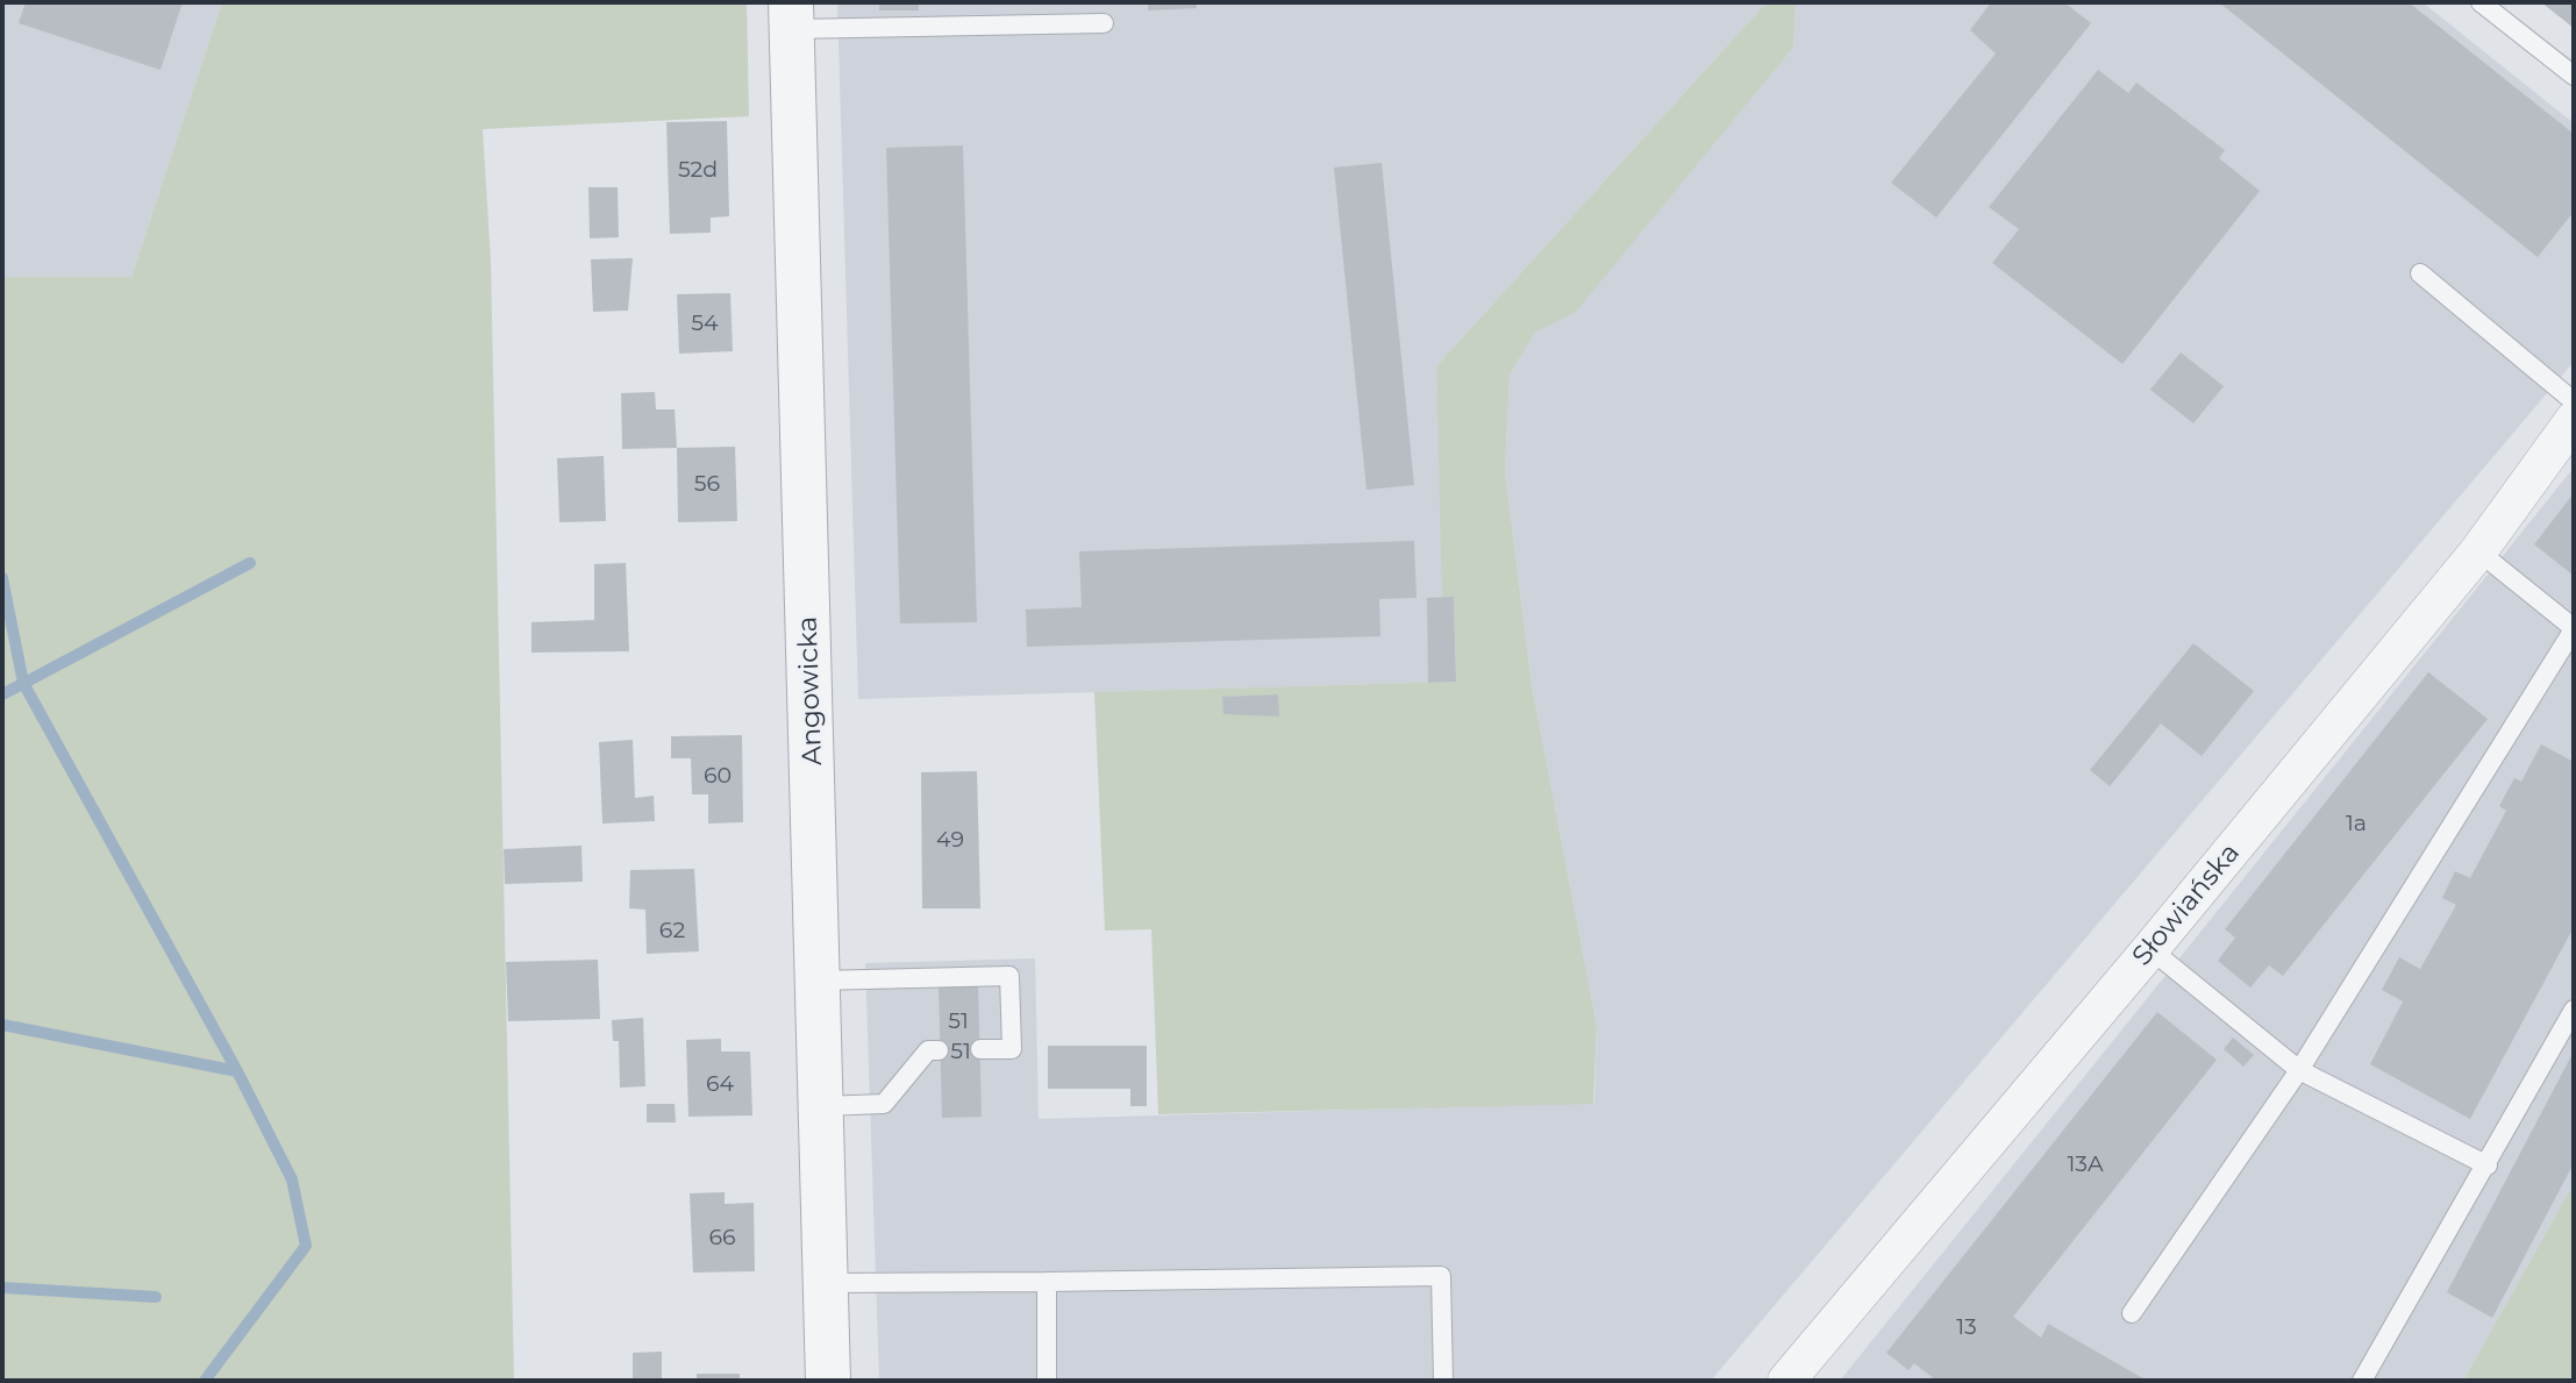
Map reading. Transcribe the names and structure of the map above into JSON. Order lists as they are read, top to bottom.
{
  "streets": {
    "street": ["Angowicka", "Słowiańska"]
  },
  "house_numbers": [
    "52d",
    "54",
    "56",
    "60",
    "1a",
    "49",
    "62",
    "51",
    "51",
    "64",
    "13A",
    "66",
    "13"
  ]
}
